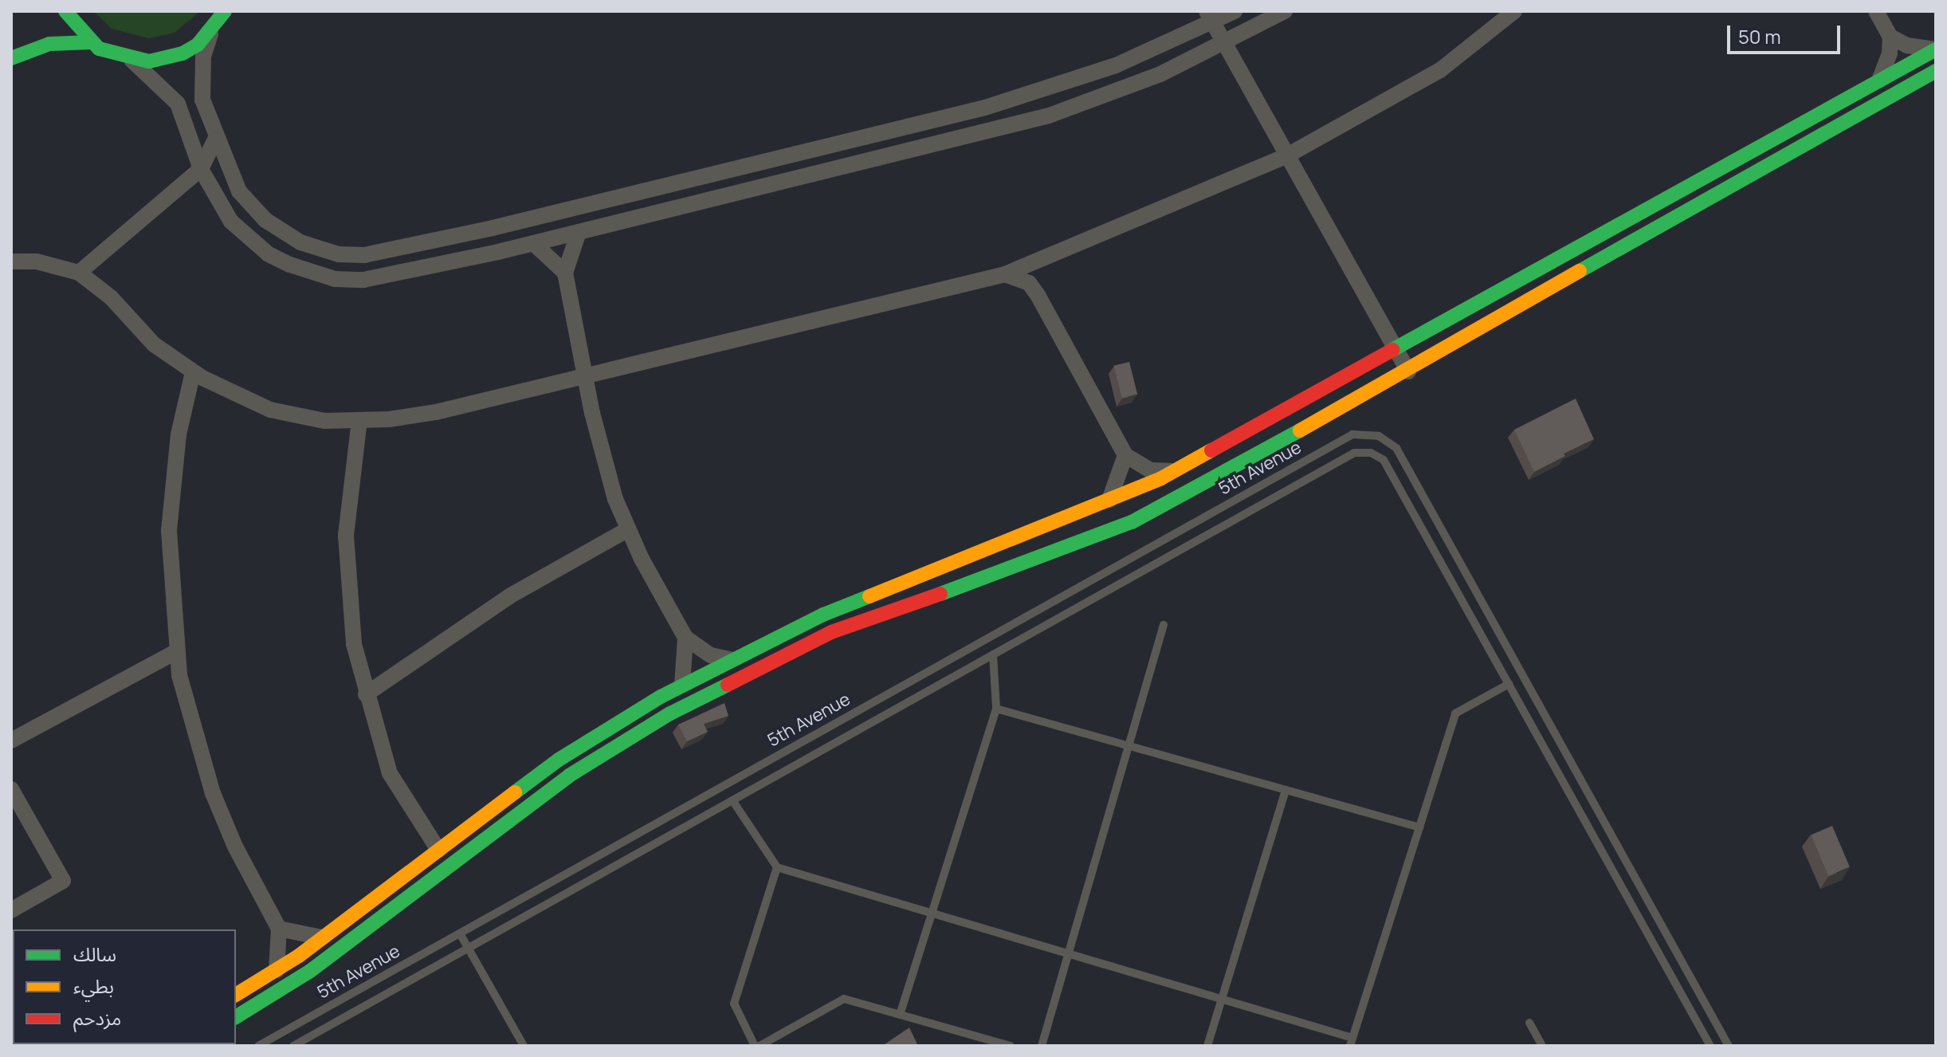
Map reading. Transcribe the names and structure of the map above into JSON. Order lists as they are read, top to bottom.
{
  "streets": {
    "lane": ["5th Avenue"]
  },
  "legend": ["سالك", "بطيء", "مزدحم"],
  "scale_bar": "50 m"
}
